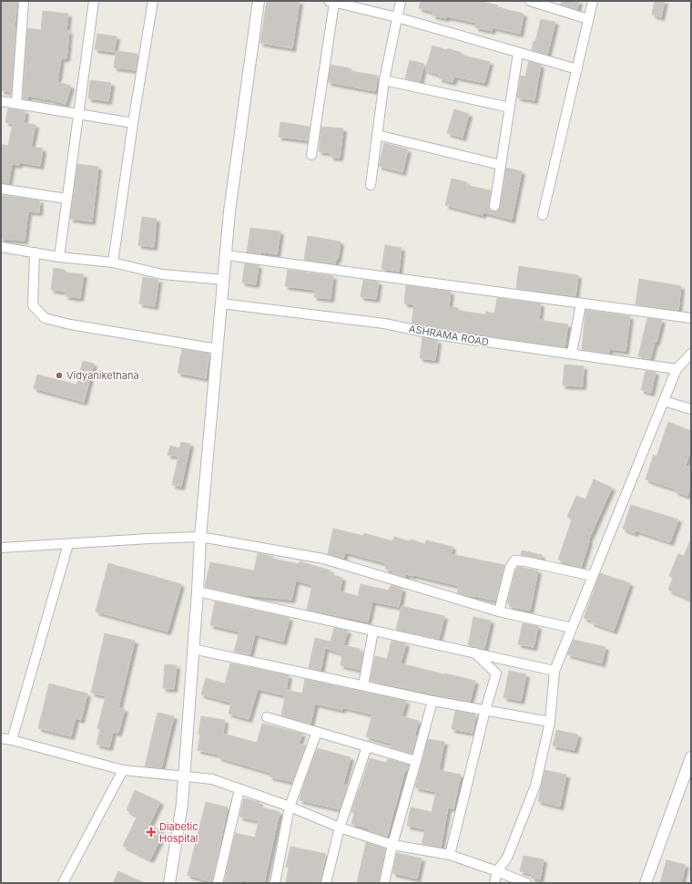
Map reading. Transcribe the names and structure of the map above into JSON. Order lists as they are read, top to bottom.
{
  "streets": {
    "street": ["ASHRAMA ROAD"]
  },
  "places": {
    "other": ["Vidyanikethana"],
    "health": ["Diabetic Hospital"]
  }
}
